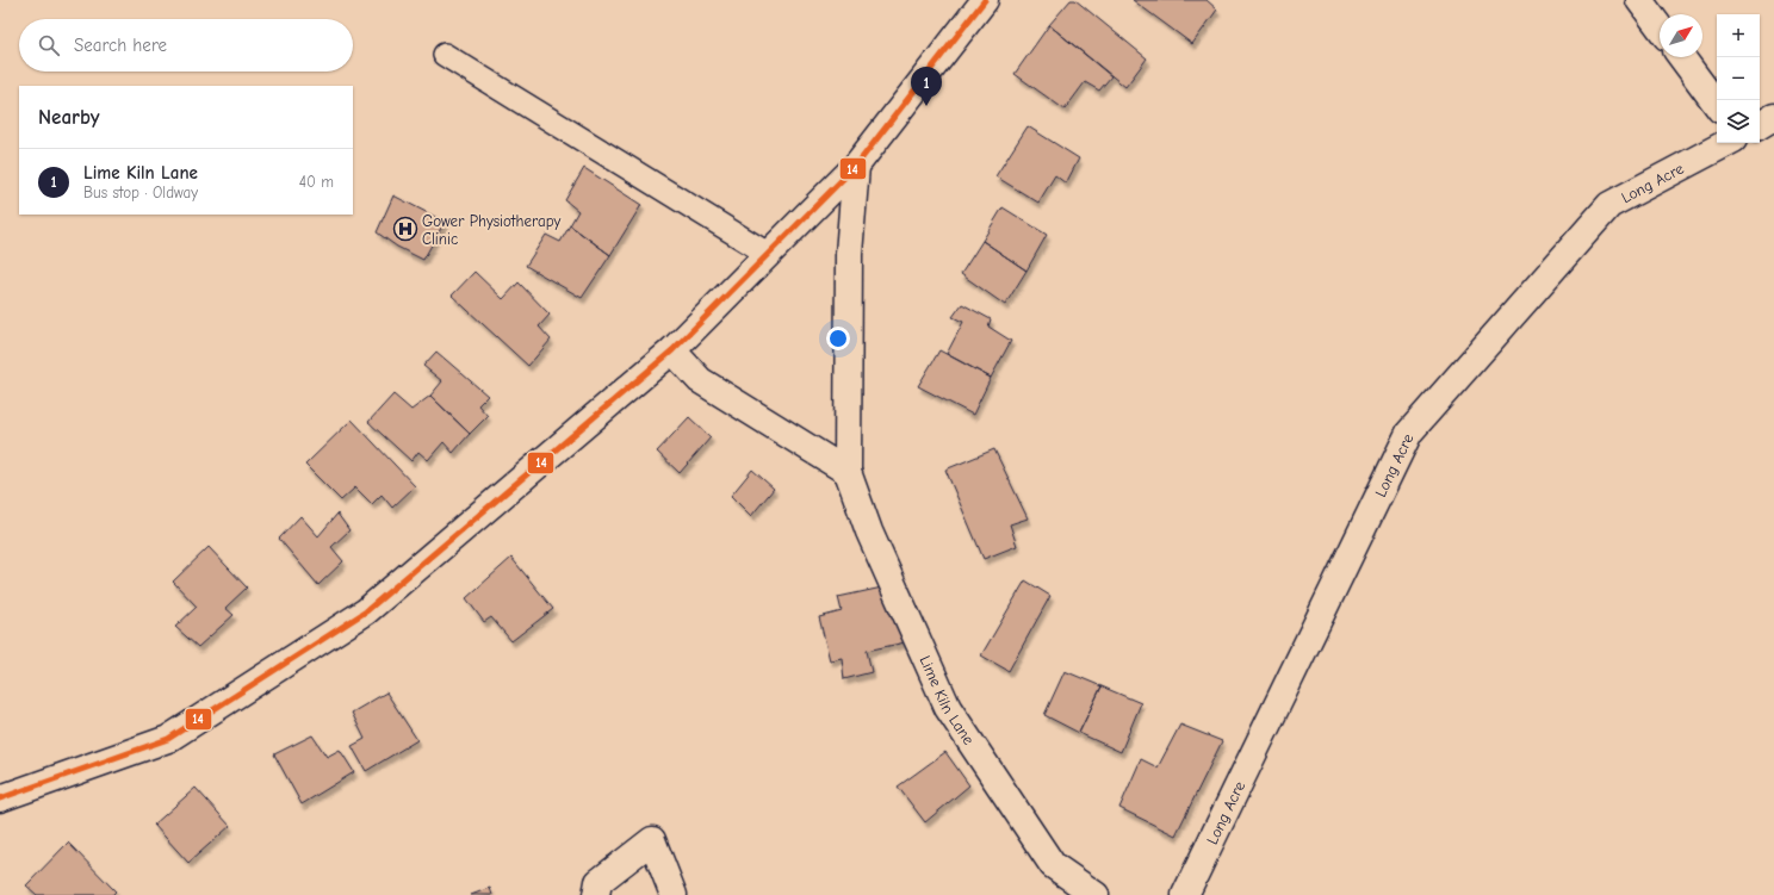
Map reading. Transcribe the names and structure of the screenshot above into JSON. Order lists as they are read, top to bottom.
{
  "streets": {
    "street": ["Long Acre", "Lime Kiln Lane"]
  },
  "places": {
    "hospital": ["Gower Physiotherapy Clinic"]
  },
  "lines": ["transit line 14"],
  "north": "top right",
  "page": {
    "map_buttons": ["+", "−"],
    "search": "Search here",
    "pins": "1",
    "heading": "Nearby",
    "list": [
      {
        "mark": "1",
        "name": "Lime Kiln Lane",
        "note": "Bus stop · Oldway",
        "value": "40 m"
      }
    ]
  }
}
